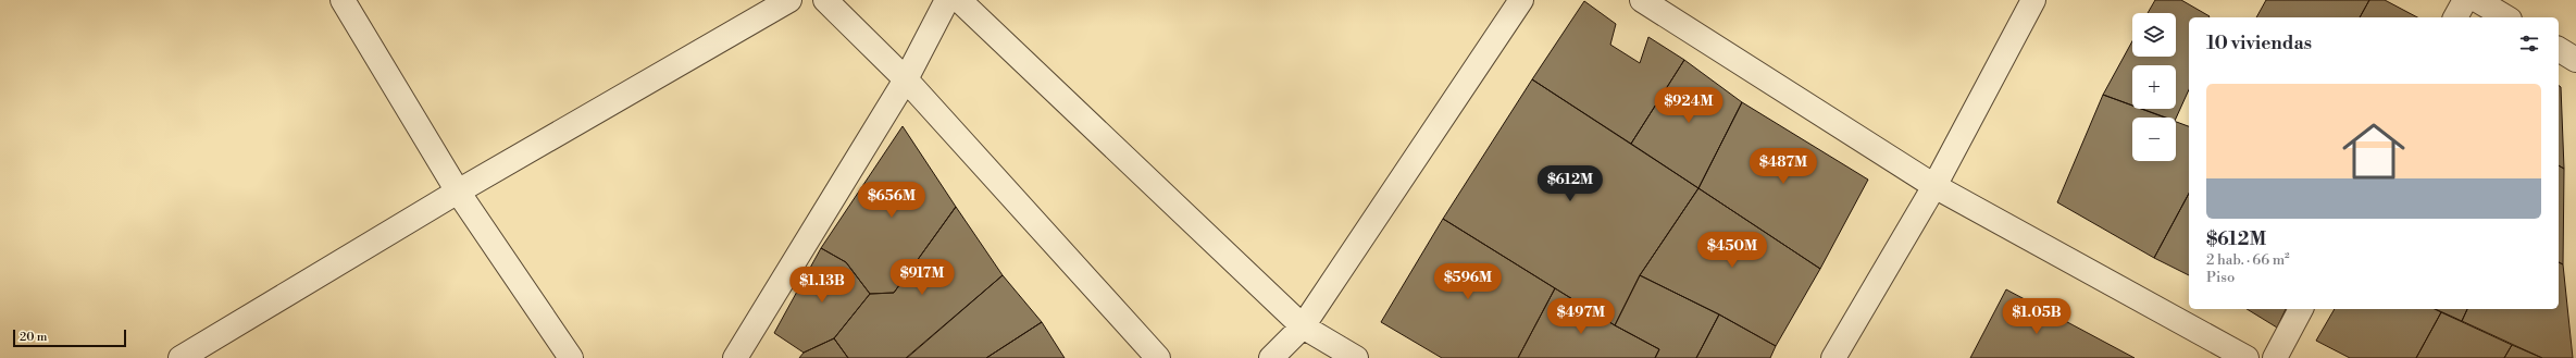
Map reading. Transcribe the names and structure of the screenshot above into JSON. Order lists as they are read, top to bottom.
{
  "scale_bar": "20 m",
  "page": {
    "map_buttons": ["+", "−"],
    "heading": "10 viviendas",
    "list": [
      {
        "name": "$612M",
        "note": "2 hab. · 66 m² · Piso"
      }
    ],
    "price": [
      "$924M",
      "$487M",
      "$612M",
      "$656M",
      "$450M",
      "$917M",
      "$596M",
      "$1.13B",
      "$497M",
      "$1.05B"
    ],
    "scale": "20 m"
  }
}
